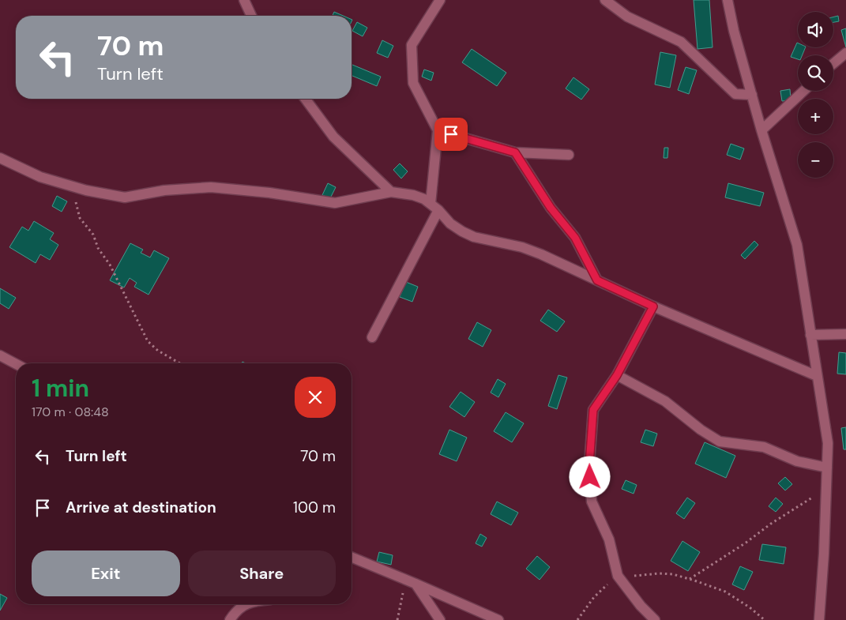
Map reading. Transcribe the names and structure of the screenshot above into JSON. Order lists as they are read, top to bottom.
{
  "page": {
    "map_buttons": ["+", "−"],
    "turn": ["70 m", "Turn left"],
    "heading": ["1 min", "170 m · 08:48"],
    "list": [
      {
        "name": "Turn left",
        "value": "70 m"
      },
      {
        "name": "Arrive at destination",
        "value": "100 m"
      }
    ],
    "buttons": ["Exit", "Share"]
  }
}
